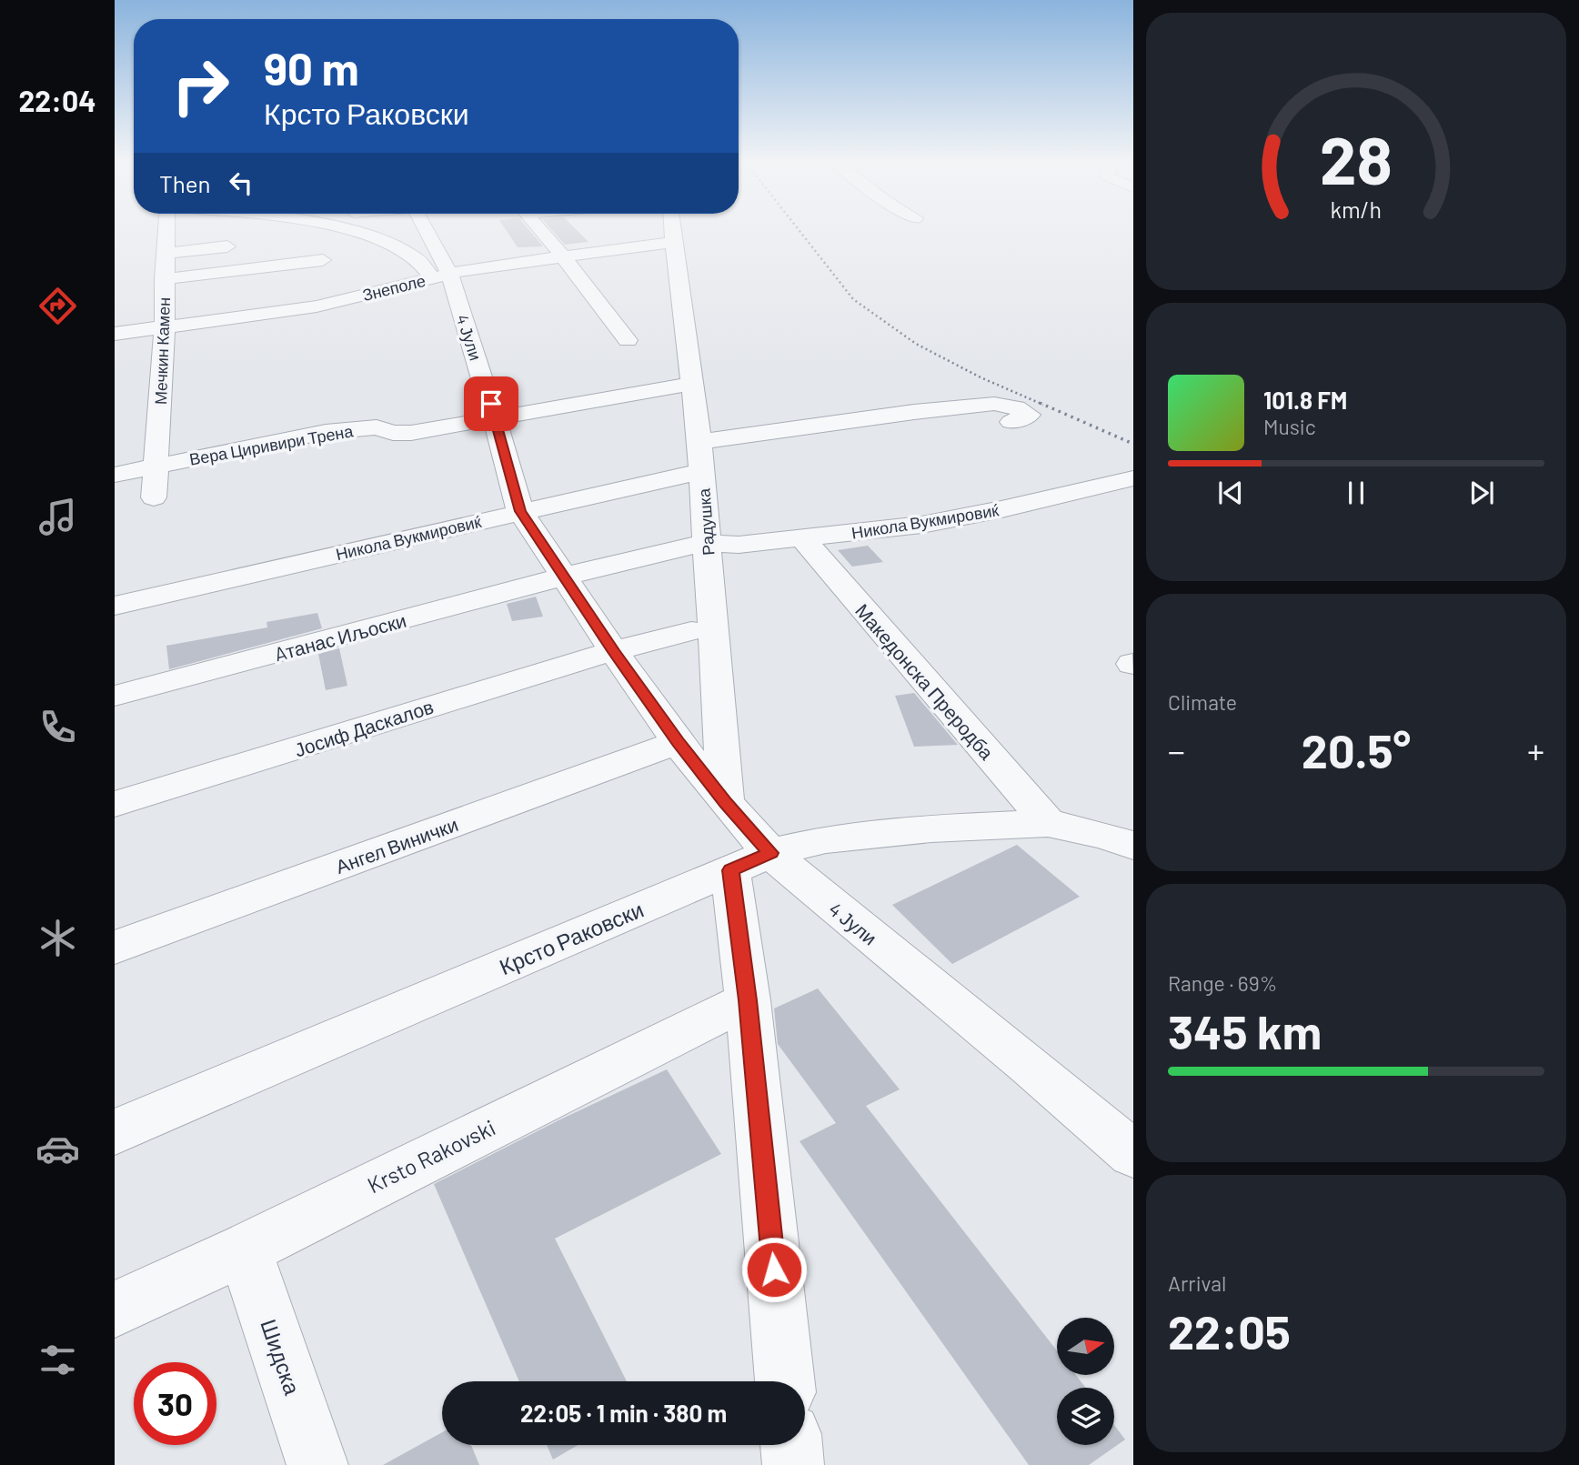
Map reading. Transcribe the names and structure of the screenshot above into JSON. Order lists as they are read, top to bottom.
{
  "streets": {
    "street": [
      "Знеполе",
      "4 Јули",
      "Мечкин Камен",
      "Вера Циривири Трена",
      "Никола Вукмировиќ",
      "Радушка",
      "Aтанас Иљоски",
      "Македонска Преродба",
      "Јосиф Даскалов",
      "Ангел Винички",
      "Крсто Раковски",
      "Krsto Rakovski",
      "Шидска"
    ]
  },
  "crossings": [
    ["Знеполе", "4 Јули"],
    ["Знеполе", "Мечкин Камен"],
    ["Знеполе", "Радушка"],
    ["4 Јули", "Вера Циривири Трена"],
    ["4 Јули", "Никола Вукмировиќ"],
    ["4 Јули", "Радушка"],
    ["4 Јули", "Aтанас Иљоски"],
    ["4 Јули", "Јосиф Даскалов"],
    ["4 Јули", "Ангел Винички"],
    ["4 Јули", "Крсто Раковски"],
    ["Мечкин Камен", "Вера Циривири Трена"],
    ["Вера Циривири Трена", "Радушка"],
    ["Никола Вукмировиќ", "Радушка"],
    ["Никола Вукмировиќ", "Aтанас Иљоски"],
    ["Никола Вукмировиќ", "Македонска Преродба"],
    ["Македонска Преродба", "Крсто Раковски"],
    ["Krsto Rakovski", "Шидска"]
  ],
  "north": "right",
  "page": {
    "tabs": "22:04",
    "turn": ["90 m", "Крсто Раковски"],
    "then": "Then",
    "song": ["101.8 FM", "Music"],
    "tile": [
      "Climate",
      ["Range · 69%", "345 km"],
      ["Arrival", "22:05"]
    ],
    "heat": ["−", "20.5°", "+"],
    "limit": "30",
    "trip": "22:05 · 1 min · 380 m",
    "gauge": ["28", "km/h"]
  }
}
